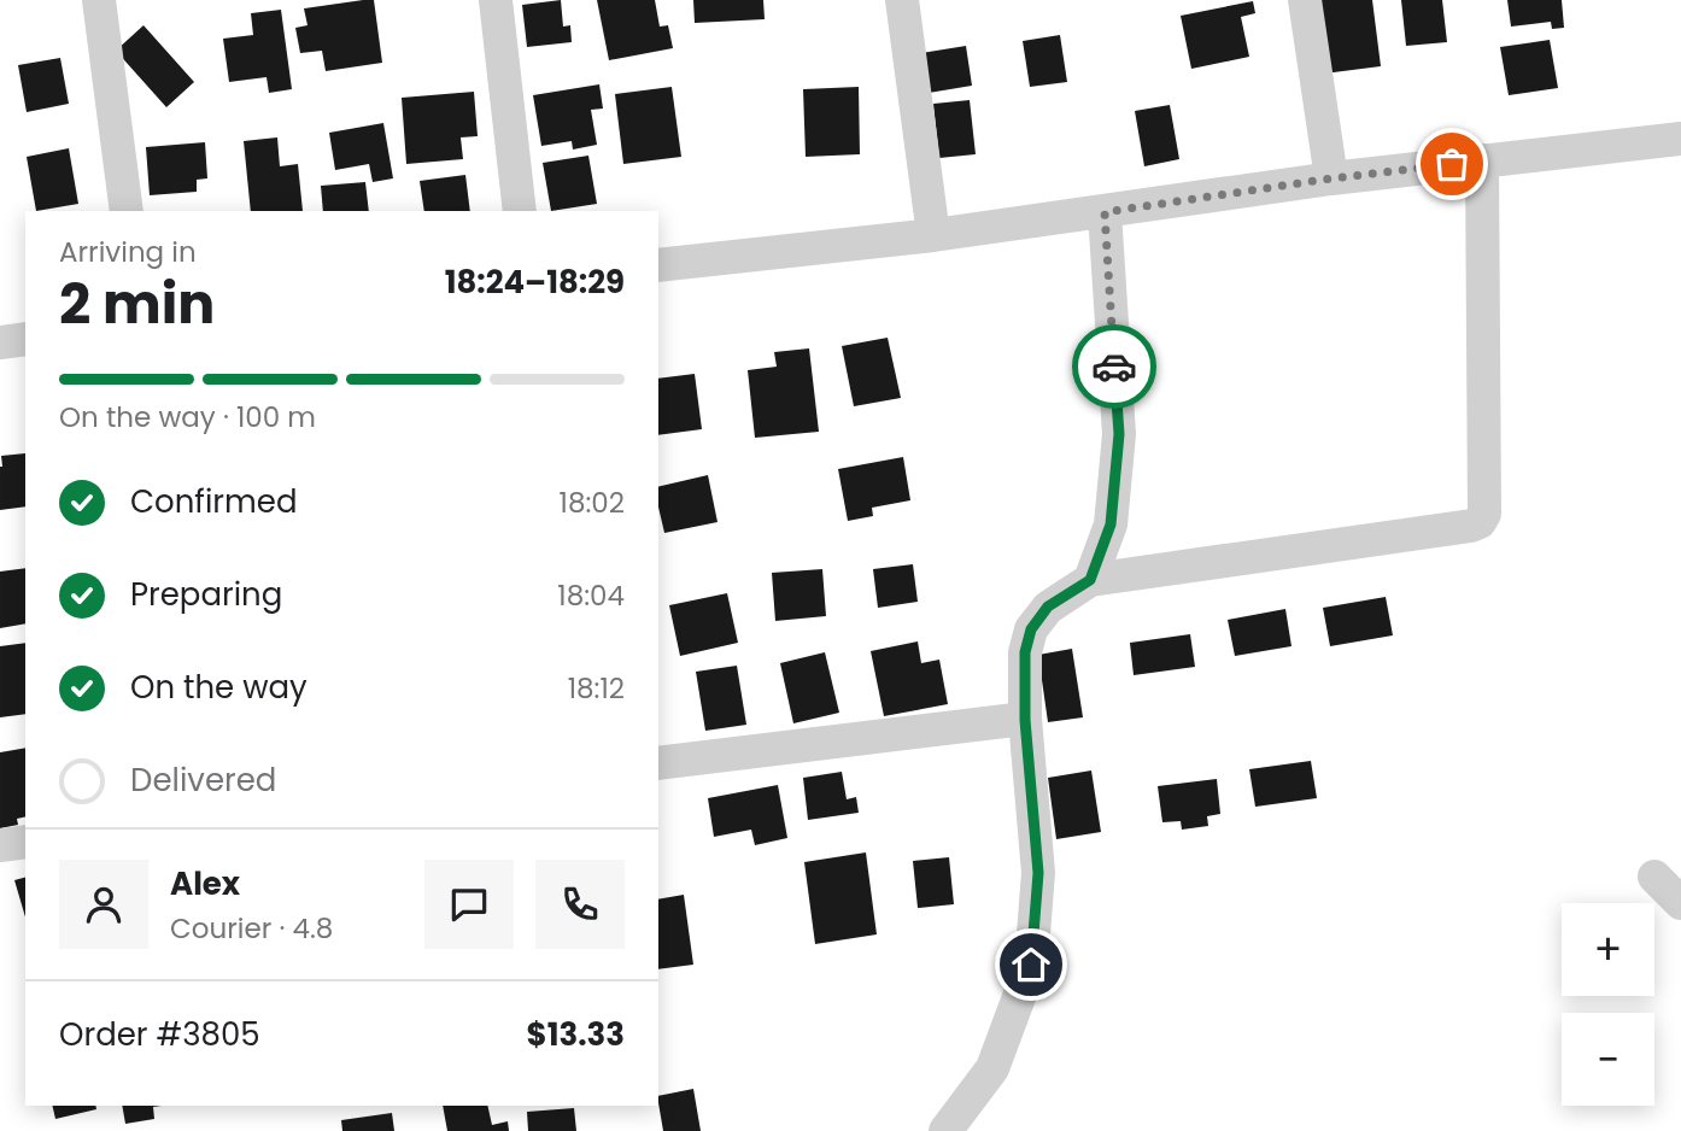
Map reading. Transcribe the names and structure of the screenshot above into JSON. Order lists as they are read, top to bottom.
{
  "page": {
    "heading": ["2 min", "Arriving in", "18:24–18:29"],
    "panel": [
      "Alex",
      "Courier · 4.8",
      "Order #3805",
      "$13.33"
    ],
    "bar": "On the way · 100 m",
    "list": [
      ["Confirmed", "18:02"],
      ["Preparing", "18:04"],
      ["On the way", "18:12"],
      "Delivered"
    ],
    "map_buttons": ["+", "−"]
  }
}
